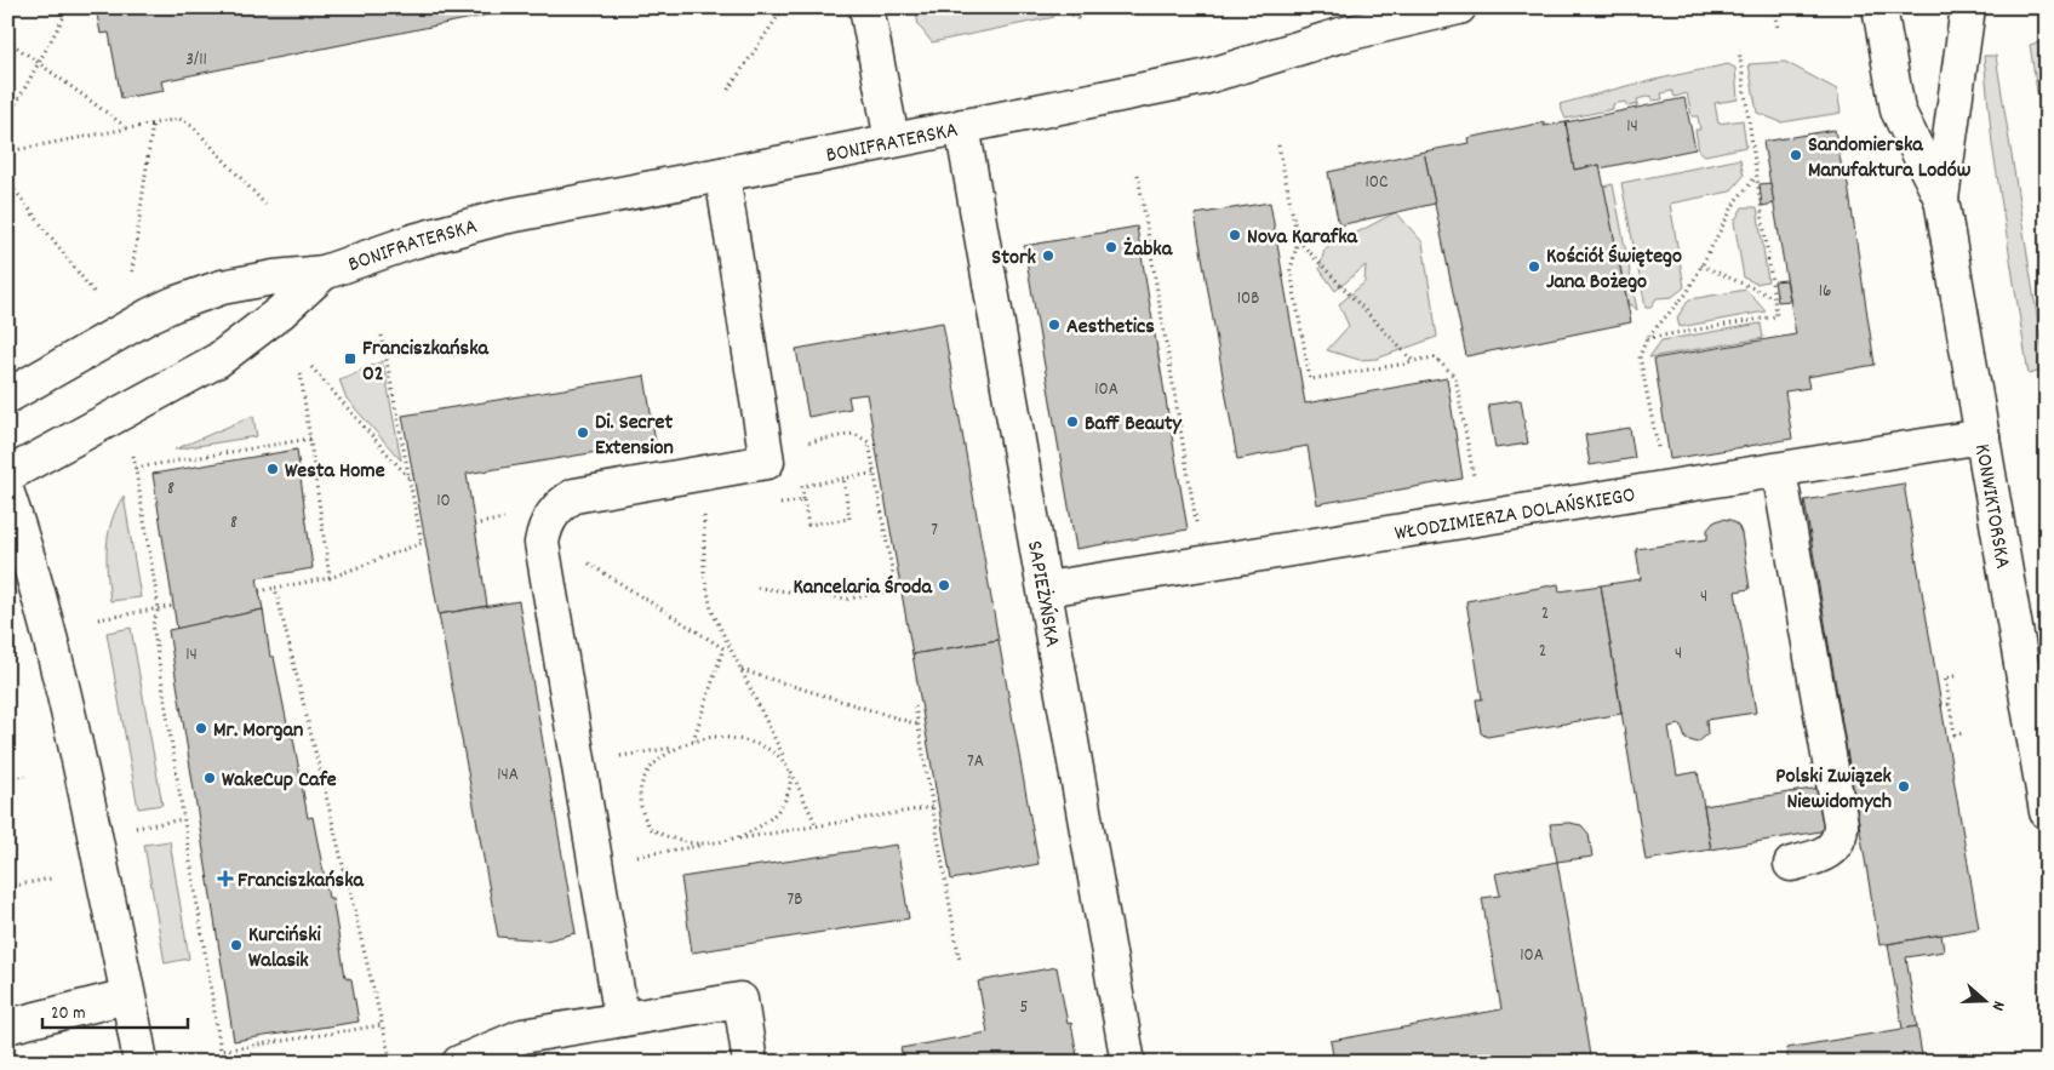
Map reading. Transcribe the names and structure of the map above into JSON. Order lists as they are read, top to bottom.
{
  "streets": {
    "street": [
      "BONIFRATERSKA",
      "KONWIKTORSKA",
      "WŁODZIMIERZA DOLAŃSKIEGO",
      "SAPIEŻYŃSKA"
    ]
  },
  "crossings": [
    ["BONIFRATERSKA", "SAPIEŻYŃSKA"],
    ["KONWIKTORSKA", "WŁODZIMIERZA DOLAŃSKIEGO"],
    ["WŁODZIMIERZA DOLAŃSKIEGO", "SAPIEŻYŃSKA"]
  ],
  "places": {
    "other": [
      "Sandomierska Manufaktura Lodów",
      "Nova Karafka",
      "Żabka",
      "Stork",
      "Kościół Świętego Jana Bożego",
      "Aesthetics",
      "Baff Beauty",
      "Di. Secret Extension",
      "Westa Home",
      "Kancelaria Środa",
      "Mr. Morgan",
      "WakeCup Cafe",
      "Polski Związek Niewidomych",
      "Kurciński Walasik"
    ],
    "transit": ["Franciszkańska 02"],
    "health": ["Franciszkańska"]
  },
  "house_numbers": [
    "3/11",
    "14",
    "10C",
    "16",
    "10B",
    "10A",
    "8",
    "10",
    "8",
    "7",
    "4",
    "2",
    "2",
    "4",
    "14",
    "7A",
    "14A",
    "7B",
    "10A",
    "5"
  ],
  "scale_bar": "20 m",
  "north": "right"
}
